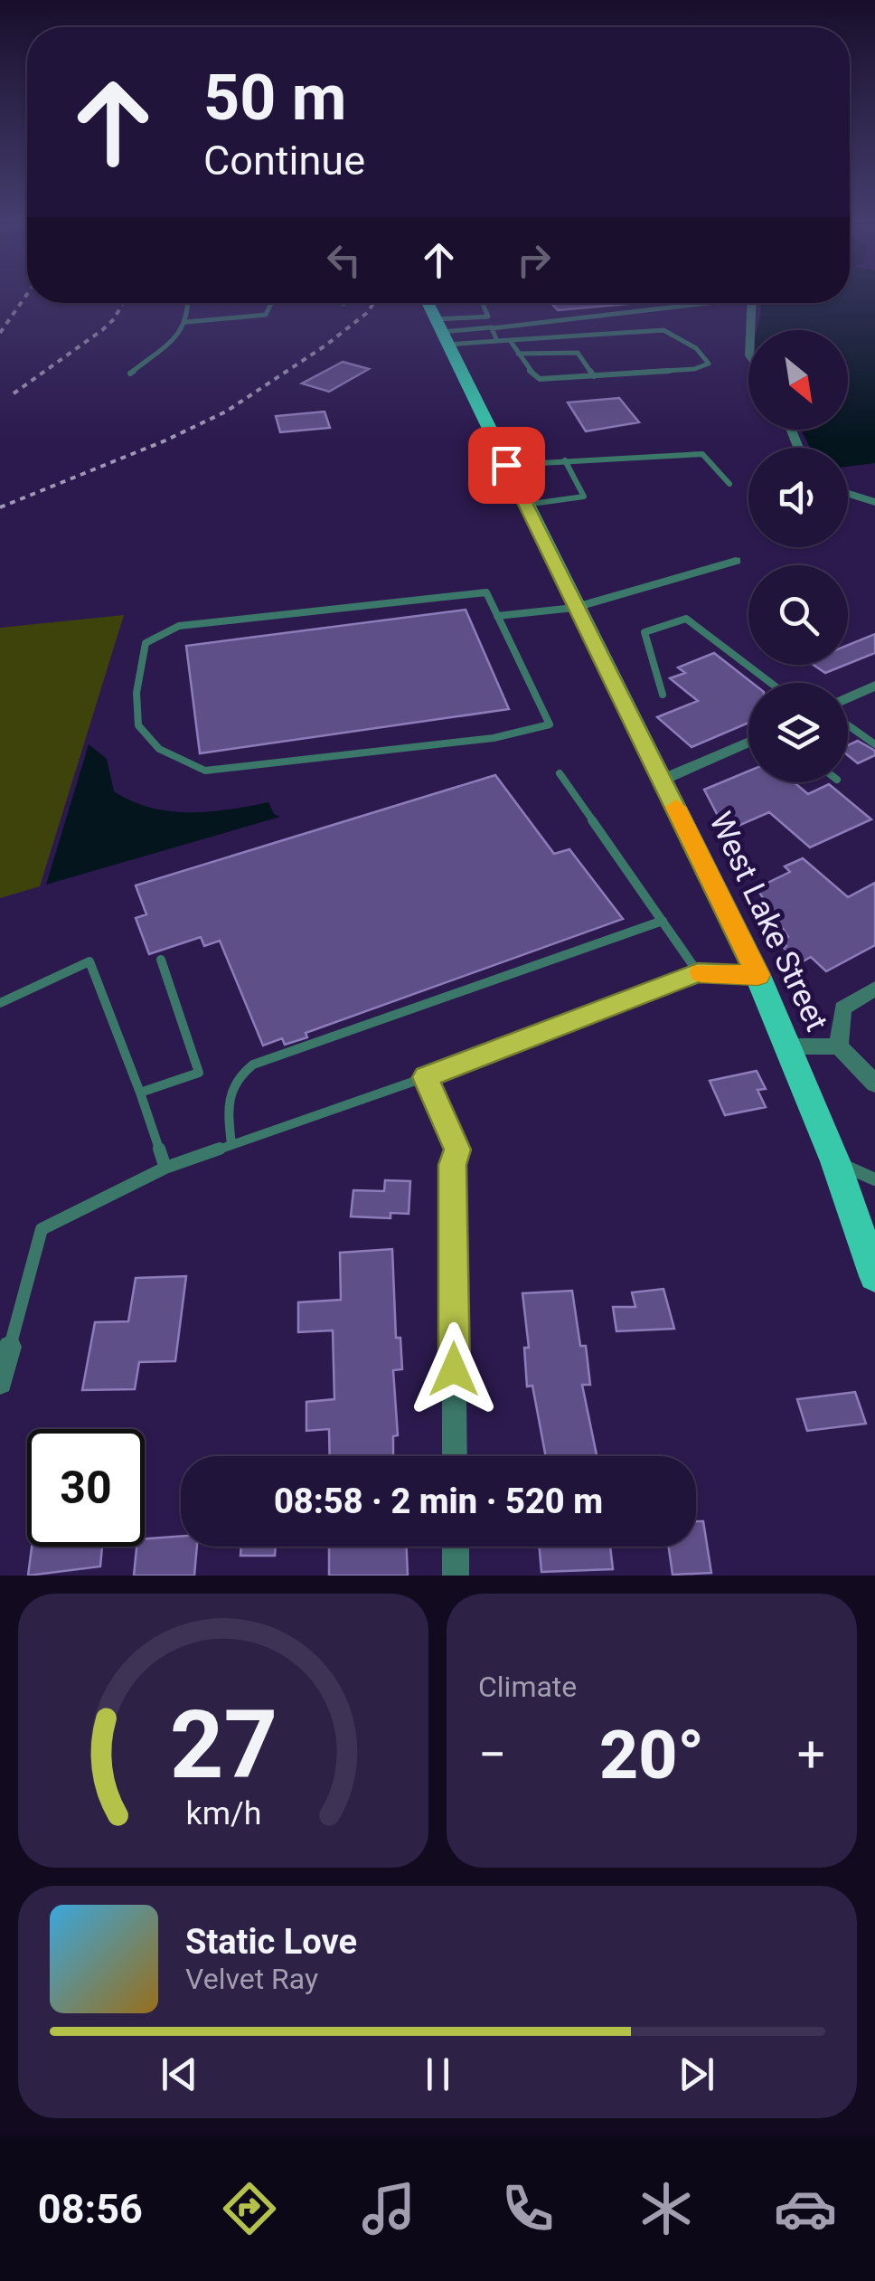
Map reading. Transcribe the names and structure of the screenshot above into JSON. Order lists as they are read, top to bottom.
{
  "streets": {
    "main road": ["West Lake Street"]
  },
  "north": "bottom right",
  "page": {
    "turn": ["50 m", "Continue"],
    "limit": "30",
    "trip": "08:58 · 2 min · 520 m",
    "tile": "Climate",
    "heat": ["−", "20°", "+"],
    "song": ["Static Love", "Velvet Ray"],
    "tabs": "08:56",
    "gauge": ["27", "km/h"]
  }
}
